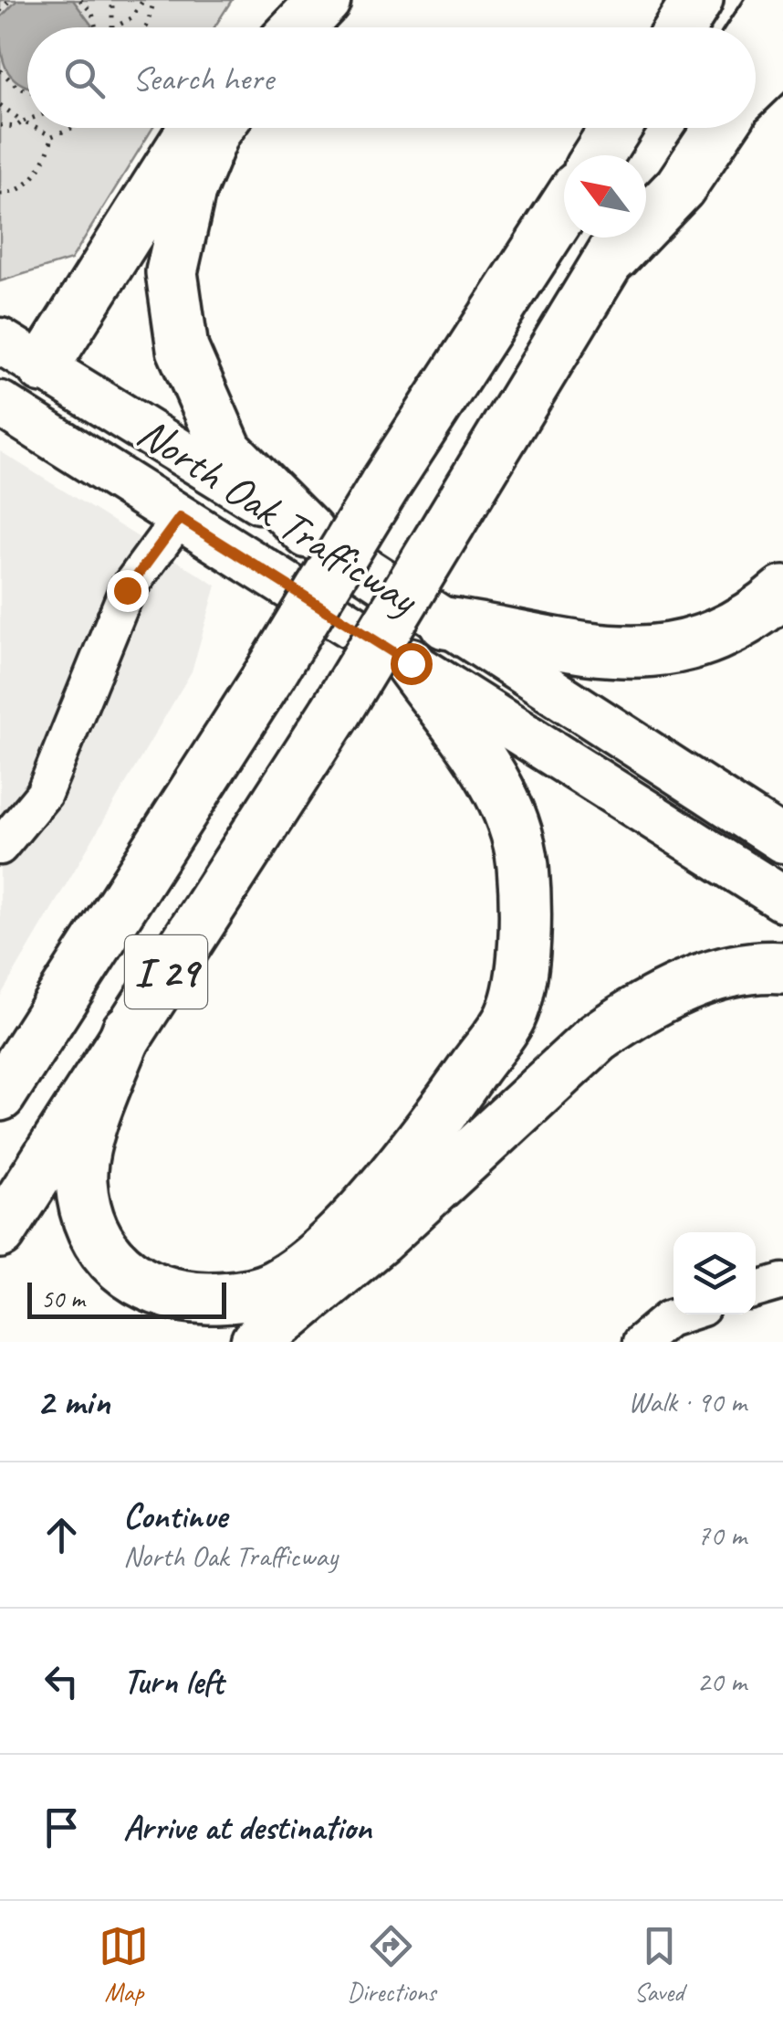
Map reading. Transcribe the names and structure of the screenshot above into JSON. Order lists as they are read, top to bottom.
{
  "streets": {
    "highway": ["I 29"],
    "main road": ["North Oak Trafficway"]
  },
  "scale_bar": "50 m",
  "north": "top left",
  "page": {
    "search": "Search here",
    "scale": "50 m",
    "heading": ["2 min", "Walk · 90 m"],
    "list": [
      ["Continue", "North Oak Trafficway", "70 m"],
      ["Turn left", "20 m"],
      "Arrive at destination"
    ],
    "nav": ["Map", "Directions", "Saved"]
  }
}
